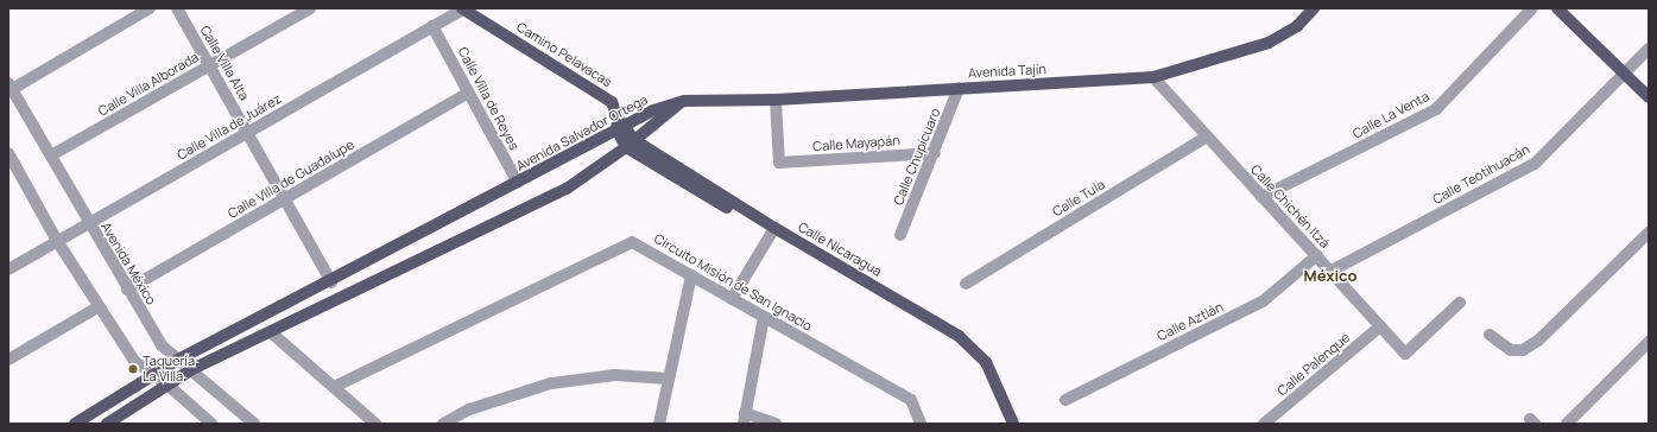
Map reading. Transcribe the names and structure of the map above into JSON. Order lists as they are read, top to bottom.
{
  "streets": {
    "main road": [
      "Camino Pelavacas",
      "Avenida Tajín",
      "Avenida Salvador Ortega",
      "Calle Nicaragua"
    ],
    "street": [
      "Calle Villa Alta",
      "Calle Villa Alborada",
      "Calle Villa de Reyes",
      "Calle La Venta",
      "Calle Villa de Juárez",
      "Calle Mayapán",
      "Calle Chupícuaro",
      "Calle Teotihuacán",
      "Calle Villa de Guadalupe",
      "Calle Tula",
      "Calle Chichén Itzá",
      "Avenida México",
      "Circuito Misión de San Ignacio",
      "Calle Aztlán",
      "Calle Palenque"
    ]
  },
  "crossings": [
    ["Camino Pelavacas", "Calle Villa de Juárez"],
    ["Camino Pelavacas", "Avenida Salvador Ortega"],
    ["Camino Pelavacas", "Calle Nicaragua"],
    ["Calle Villa Alta", "Calle Villa Alborada"],
    ["Calle Villa Alta", "Calle Villa de Juárez"],
    ["Calle Villa Alta", "Avenida Salvador Ortega"],
    ["Calle Villa Alta", "Calle Villa de Guadalupe"],
    ["Avenida Tajín", "Avenida Salvador Ortega"],
    ["Avenida Tajín", "Calle Mayapán"],
    ["Avenida Tajín", "Calle Chupícuaro"],
    ["Avenida Tajín", "Calle Chichén Itzá"],
    ["Calle Villa Alborada", "Avenida México"],
    ["Calle Villa de Reyes", "Calle Villa de Juárez"],
    ["Calle Villa de Reyes", "Avenida Salvador Ortega"],
    ["Calle Villa de Reyes", "Calle Villa de Guadalupe"],
    ["Calle La Venta", "Calle Chichén Itzá"],
    ["Calle Villa de Juárez", "Avenida México"],
    ["Avenida Salvador Ortega", "Calle Nicaragua"],
    ["Avenida Salvador Ortega", "Avenida México"],
    ["Calle Mayapán", "Calle Chupícuaro"],
    ["Calle Teotihuacán", "Calle Chichén Itzá"],
    ["Calle Villa de Guadalupe", "Avenida México"],
    ["Calle Tula", "Calle Chichén Itzá"],
    ["Calle Chichén Itzá", "Calle Aztlán"],
    ["Calle Chichén Itzá", "Calle Palenque"]
  ],
  "districts": ["México"],
  "places": ["Taquería La Villa"]
}
